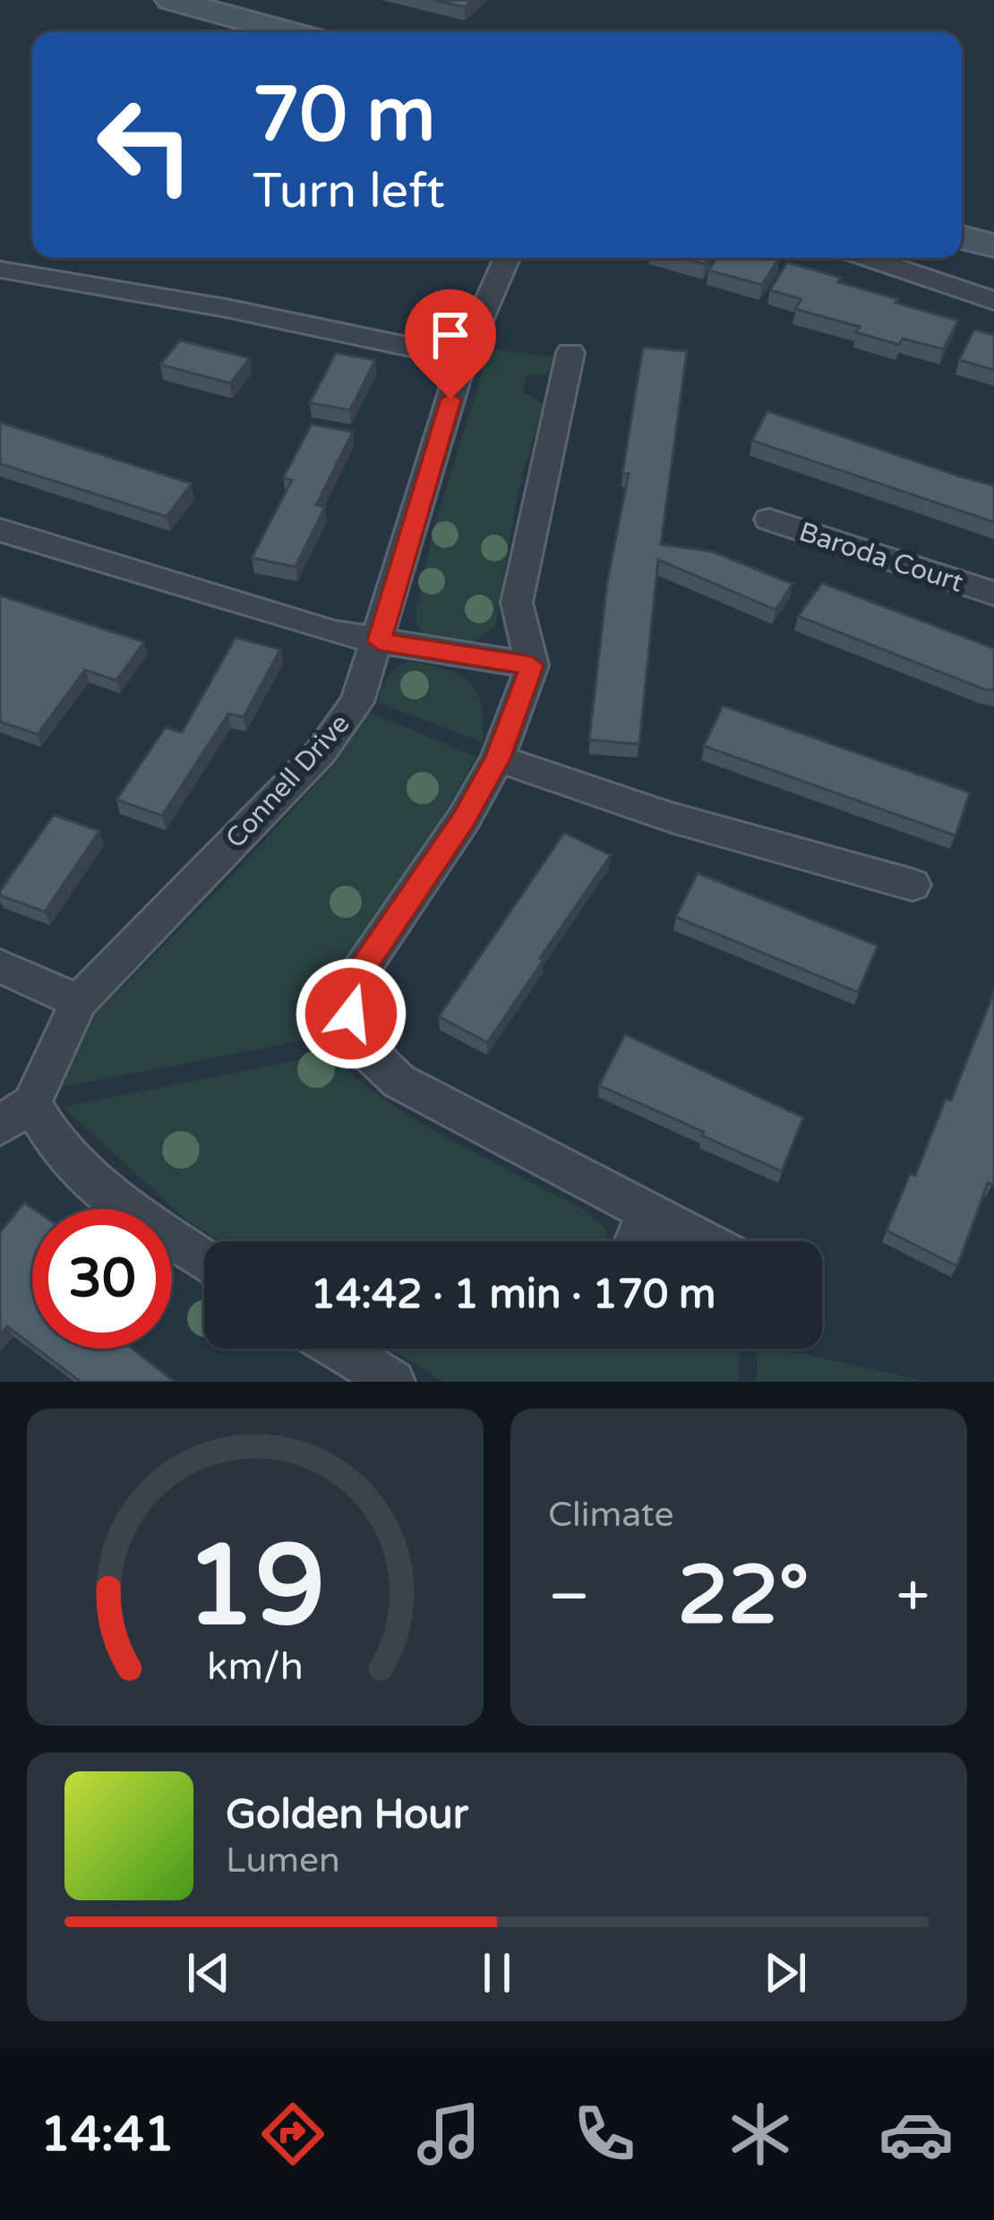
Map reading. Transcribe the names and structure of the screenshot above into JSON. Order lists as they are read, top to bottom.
{
  "streets": {
    "street": ["Baroda Court", "Connell Drive"]
  },
  "page": {
    "turn": ["70 m", "Turn left"],
    "limit": "30",
    "trip": "14:42 · 1 min · 170 m",
    "tile": "Climate",
    "heat": ["−", "22°", "+"],
    "song": ["Golden Hour", "Lumen"],
    "tabs": "14:41",
    "gauge": ["19", "km/h"]
  }
}
